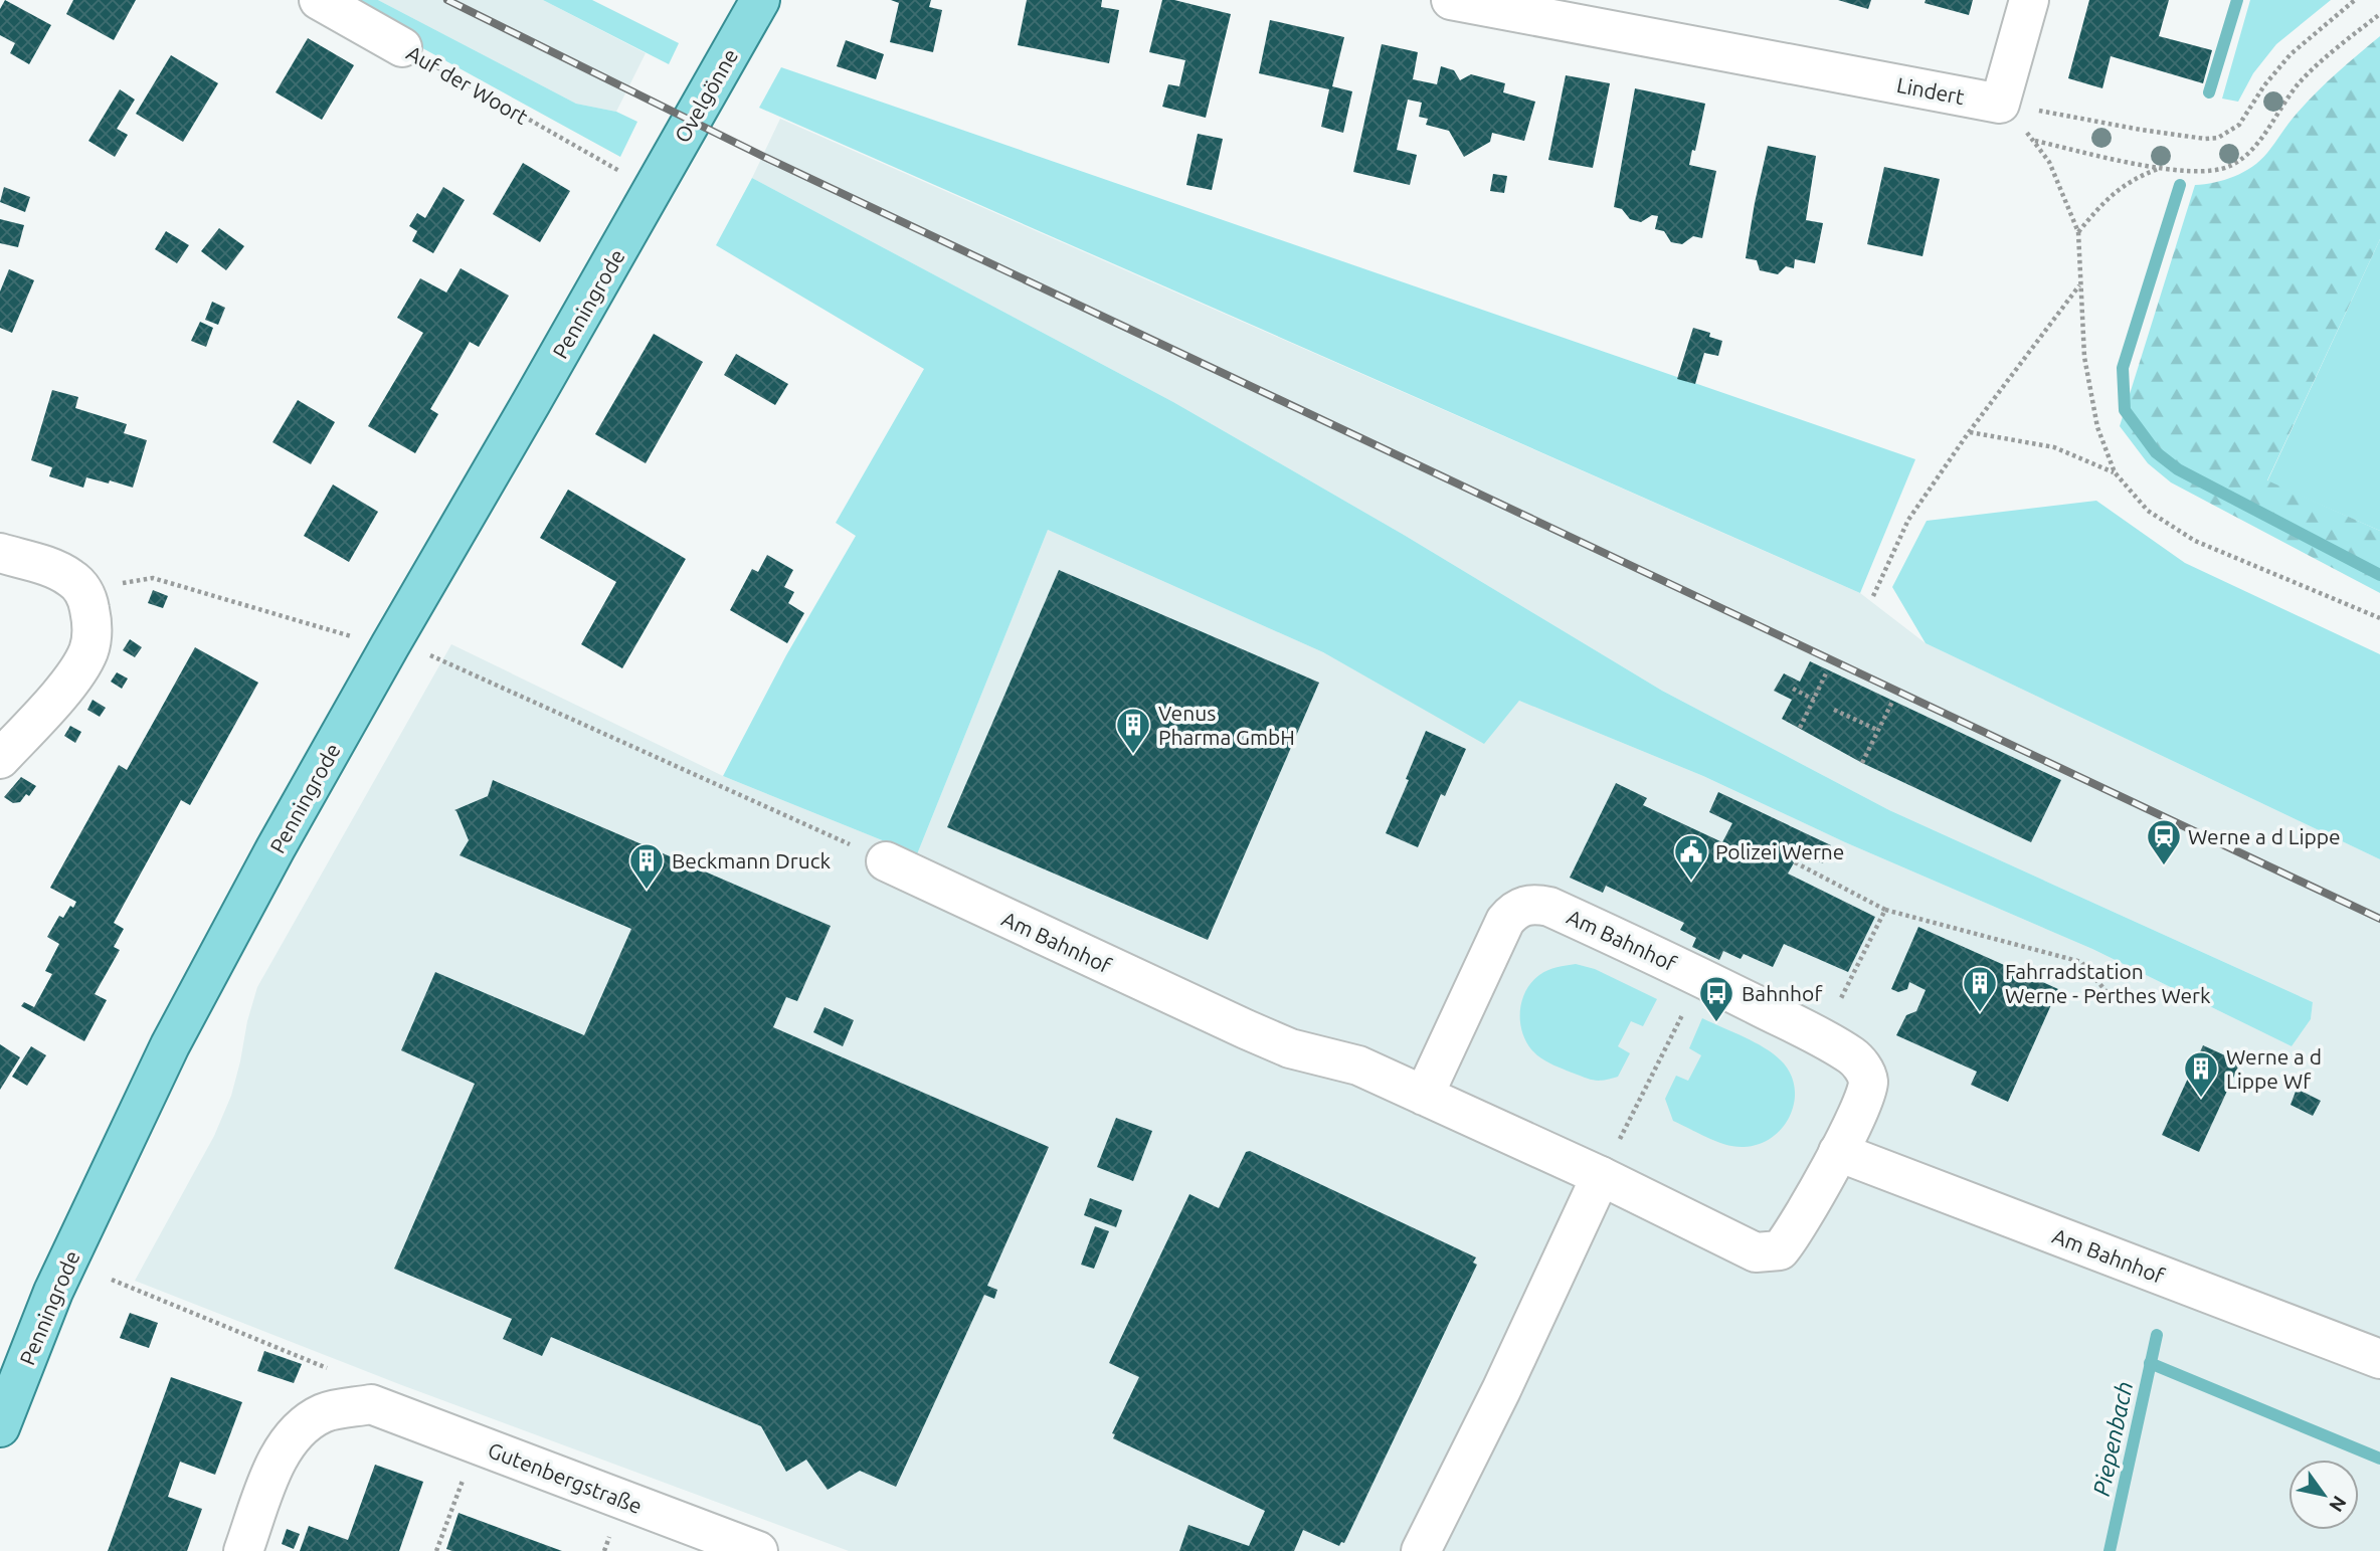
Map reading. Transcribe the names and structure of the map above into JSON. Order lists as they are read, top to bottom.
{
  "streets": {
    "main road": ["Ovelgönne", "Penningrode"],
    "street": [
      "Auf der Woort",
      "Lindert",
      "Am Bahnhof",
      "Gutenbergstraße"
    ]
  },
  "crossings": [
    ["Ovelgönne", "Penningrode"]
  ],
  "water": ["Piepenbach"],
  "places": {
    "building": [
      "Venus Pharma GmbH",
      "Beckmann Druck",
      "Fahrradstation Werne - Perthes Werk",
      "Werne a d Lippe Wf"
    ],
    "station": ["Werne a d Lippe"],
    "public building": ["Polizei Werne"],
    "bus stop": ["Bahnhof"]
  },
  "north": "bottom right"
}
